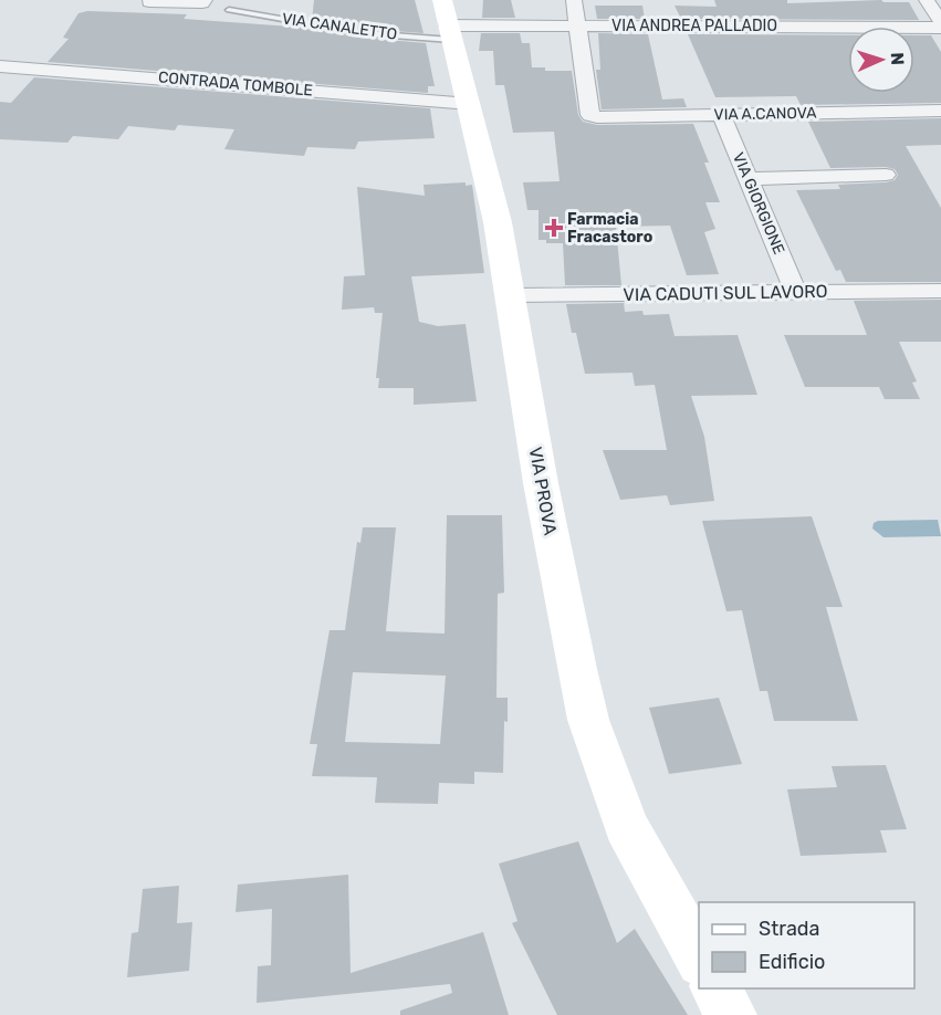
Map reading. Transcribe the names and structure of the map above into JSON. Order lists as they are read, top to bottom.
{
  "streets": {
    "main road": ["VIA PROVA"],
    "street": [
      "VIA ANDREA PALLADIO",
      "CONTRADA TOMBOLE",
      "VIA A.CANOVA",
      "VIA GIORGIONE",
      "VIA CADUTI SUL LAVORO"
    ],
    "lane": ["VIA CANALETTO"]
  },
  "crossings": [
    ["VIA ANDREA PALLADIO", "VIA CANALETTO"],
    ["VIA ANDREA PALLADIO", "VIA A.CANOVA"],
    ["VIA ANDREA PALLADIO", "VIA PROVA"],
    ["VIA CANALETTO", "VIA PROVA"],
    ["CONTRADA TOMBOLE", "VIA PROVA"],
    ["VIA A.CANOVA", "VIA GIORGIONE"],
    ["VIA GIORGIONE", "VIA CADUTI SUL LAVORO"],
    ["VIA CADUTI SUL LAVORO", "VIA PROVA"]
  ],
  "places": {
    "health": ["Farmacia Fracastoro"]
  },
  "legend": ["Strada", "Edificio"],
  "north": "right"
}
